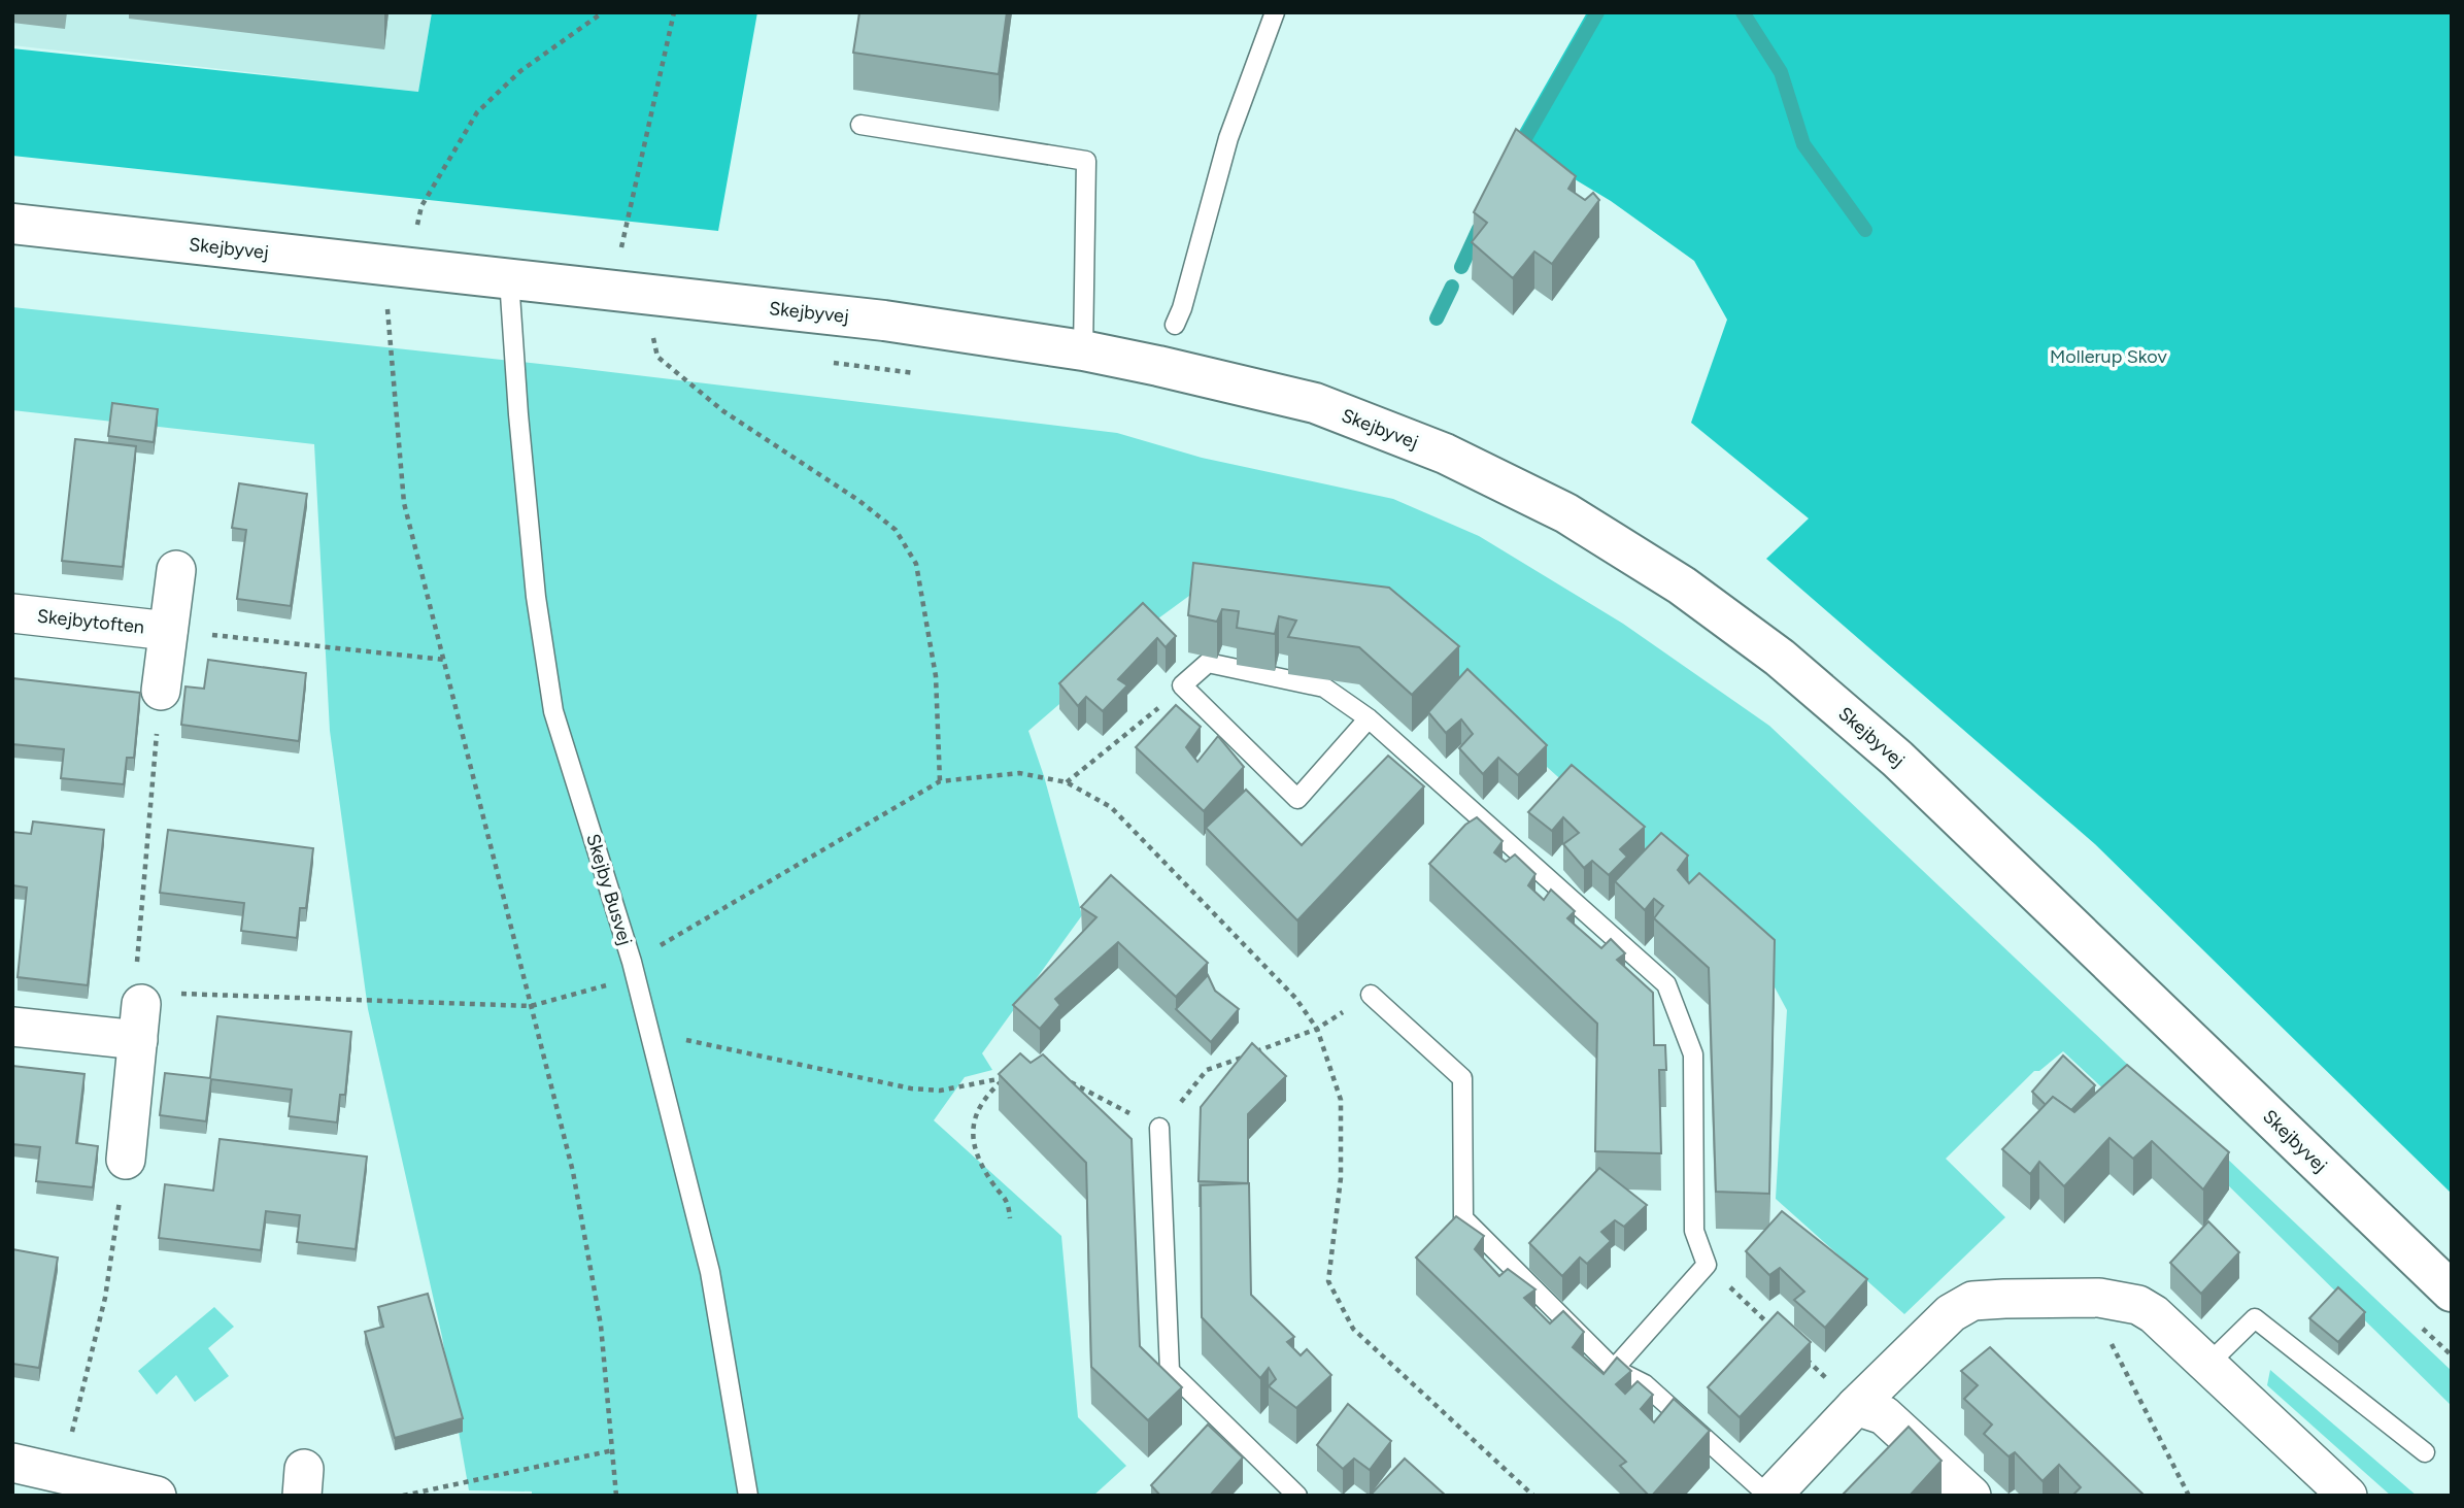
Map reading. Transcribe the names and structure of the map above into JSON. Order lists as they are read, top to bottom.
{
  "streets": {
    "street": ["Skejbyvej", "Skejbytoften"],
    "lane": ["Skejby Busvej"]
  },
  "crossings": [
    ["Skejbyvej", "Skejby Busvej"]
  ],
  "parks": ["Mollerup Skov"]
}
